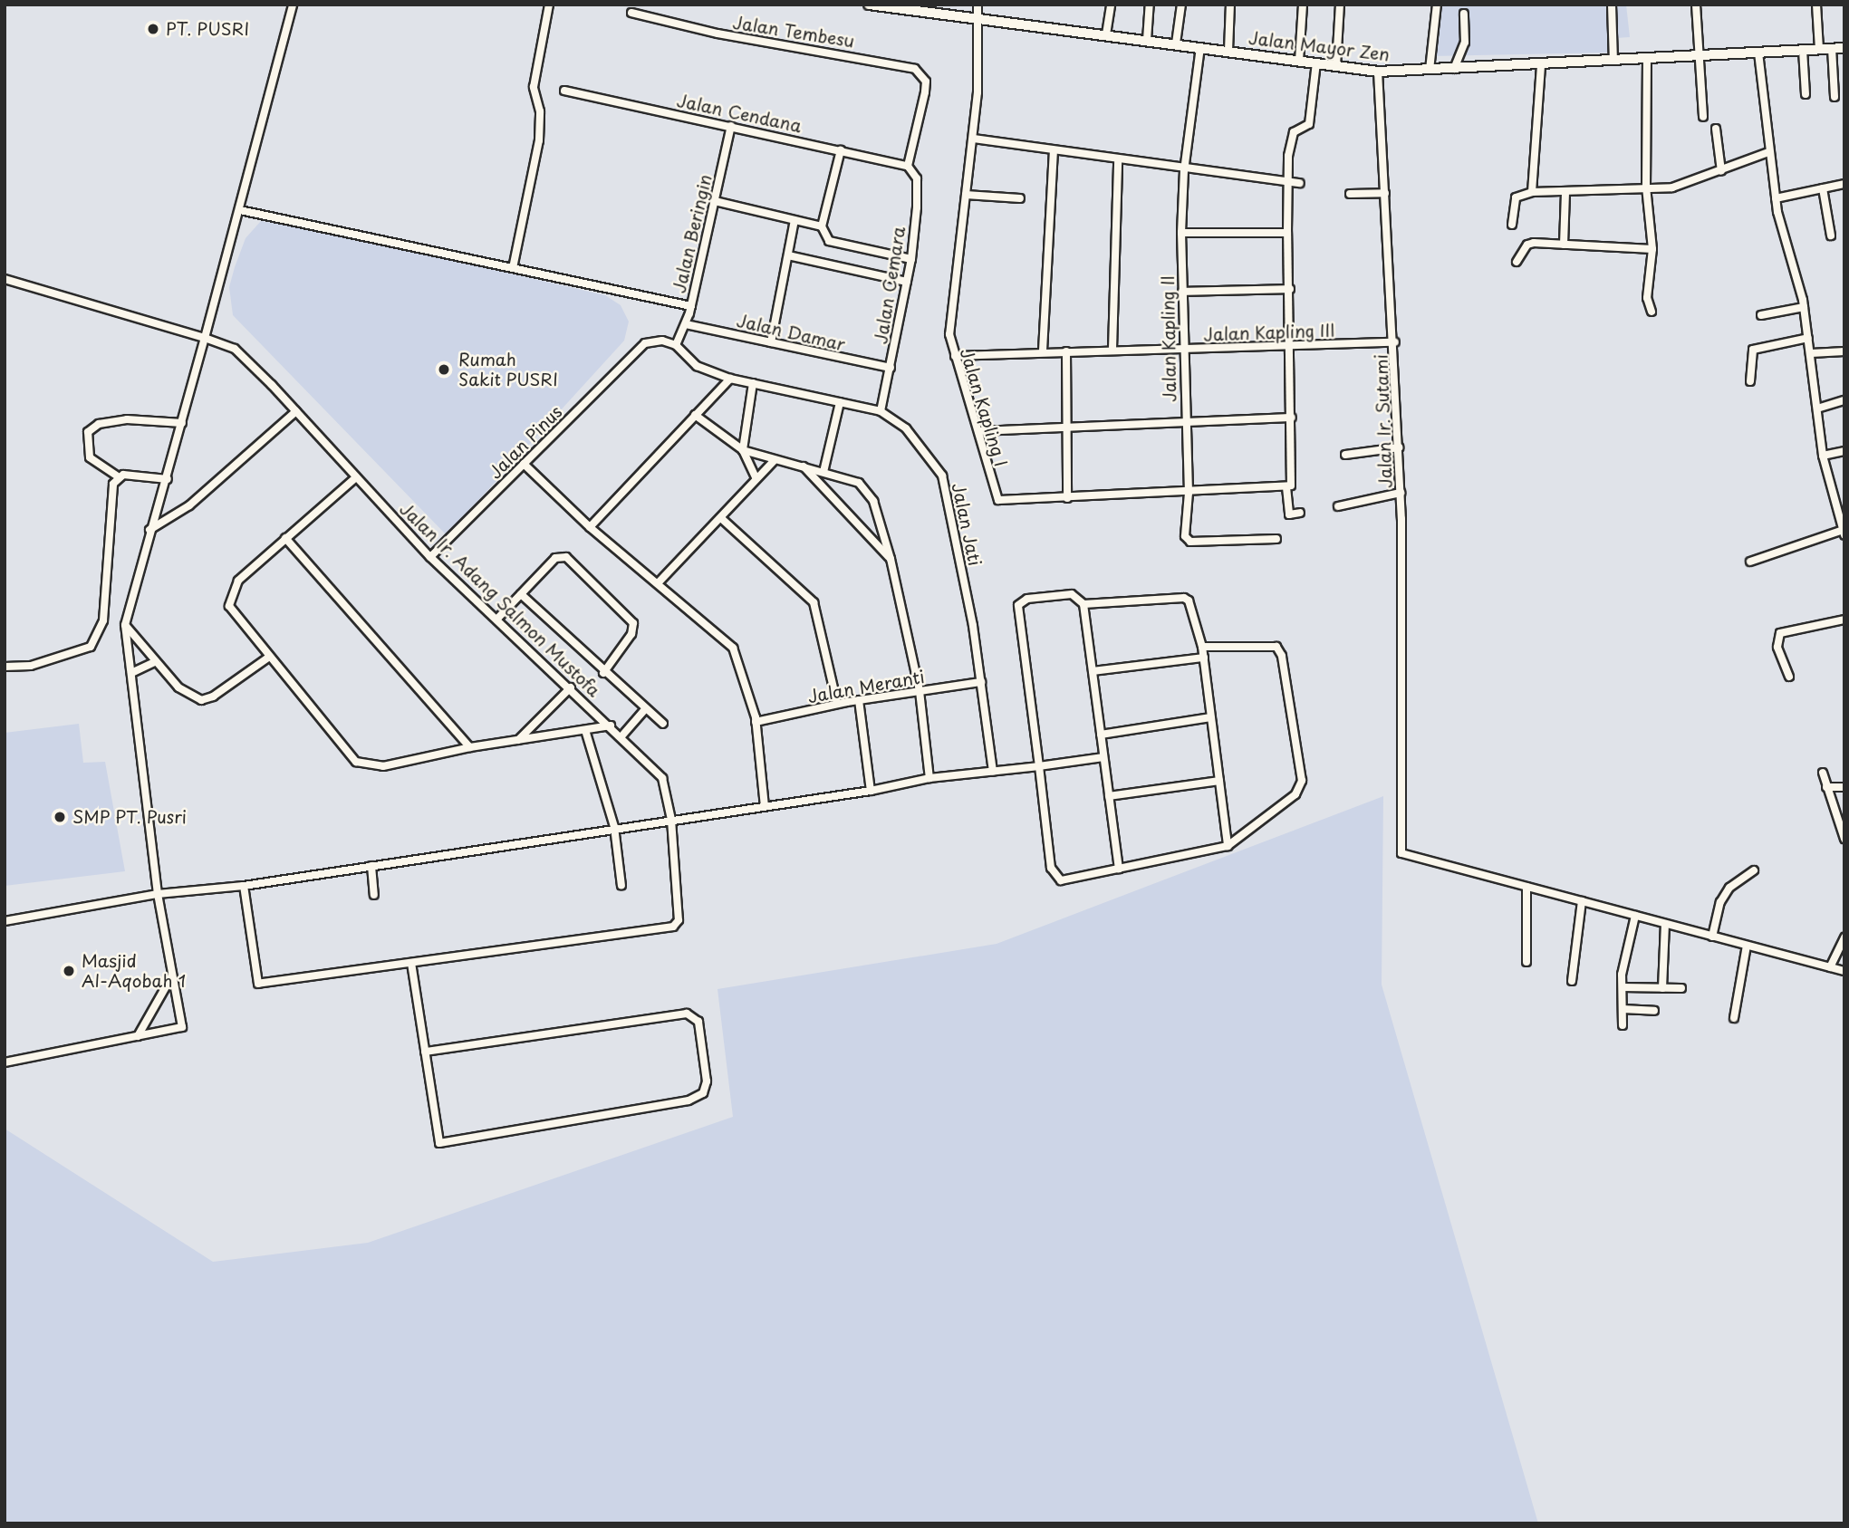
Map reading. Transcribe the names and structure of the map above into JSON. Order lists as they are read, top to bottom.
{
  "streets": {
    "street": [
      "Jalan Tembesu",
      "Jalan Mayor Zen",
      "Jalan Cendana",
      "Jalan Beringin",
      "Jalan Cemara",
      "Jalan Damar",
      "Jalan Kapling III",
      "Jalan Kapling II",
      "Jalan Kapling I",
      "Jalan Ir. Sutami",
      "Jalan Pinus",
      "Jalan Jati",
      "Jalan Ir. Adang Salmon Mustofa",
      "Jalan Meranti"
    ]
  },
  "crossings": [
    ["Jalan Tembesu", "Jalan Cendana"],
    ["Jalan Tembesu", "Jalan Cemara"],
    ["Jalan Mayor Zen", "Jalan Kapling II"],
    ["Jalan Mayor Zen", "Jalan Kapling I"],
    ["Jalan Mayor Zen", "Jalan Ir. Sutami"],
    ["Jalan Cendana", "Jalan Beringin"],
    ["Jalan Cendana", "Jalan Cemara"],
    ["Jalan Beringin", "Jalan Damar"],
    ["Jalan Beringin", "Jalan Pinus"],
    ["Jalan Beringin", "Jalan Jati"],
    ["Jalan Cemara", "Jalan Damar"],
    ["Jalan Cemara", "Jalan Jati"],
    ["Jalan Kapling III", "Jalan Kapling II"],
    ["Jalan Kapling III", "Jalan Kapling I"],
    ["Jalan Kapling III", "Jalan Ir. Sutami"],
    ["Jalan Kapling II", "Jalan Kapling I"],
    ["Jalan Pinus", "Jalan Jati"],
    ["Jalan Pinus", "Jalan Ir. Adang Salmon Mustofa"],
    ["Jalan Jati", "Jalan Meranti"]
  ],
  "places": [
    "PT. PUSRI",
    "Rumah Sakit PUSRI",
    "SMP PT. Pusri",
    "Masjid Al-Aqobah 1"
  ]
}
